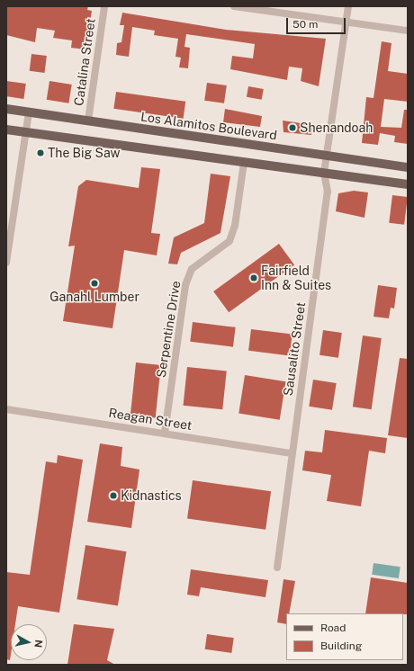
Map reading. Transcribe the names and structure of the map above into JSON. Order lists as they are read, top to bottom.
{
  "streets": {
    "main road": ["Los Alamitos Boulevard"],
    "street": [
      "Catalina Street",
      "Serpentine Drive",
      "Sausalito Street",
      "Reagan Street"
    ]
  },
  "crossings": [
    ["Catalina Street", "Los Alamitos Boulevard"],
    ["Los Alamitos Boulevard", "Sausalito Street"],
    ["Serpentine Drive", "Reagan Street"],
    ["Sausalito Street", "Reagan Street"]
  ],
  "places": [
    "Shenandoah",
    "The Big Saw",
    "Fairfield Inn & Suites",
    "Ganahl Lumber",
    "Kidnastics"
  ],
  "legend": ["Road", "Building"],
  "scale_bar": "50 m",
  "north": "right"
}
